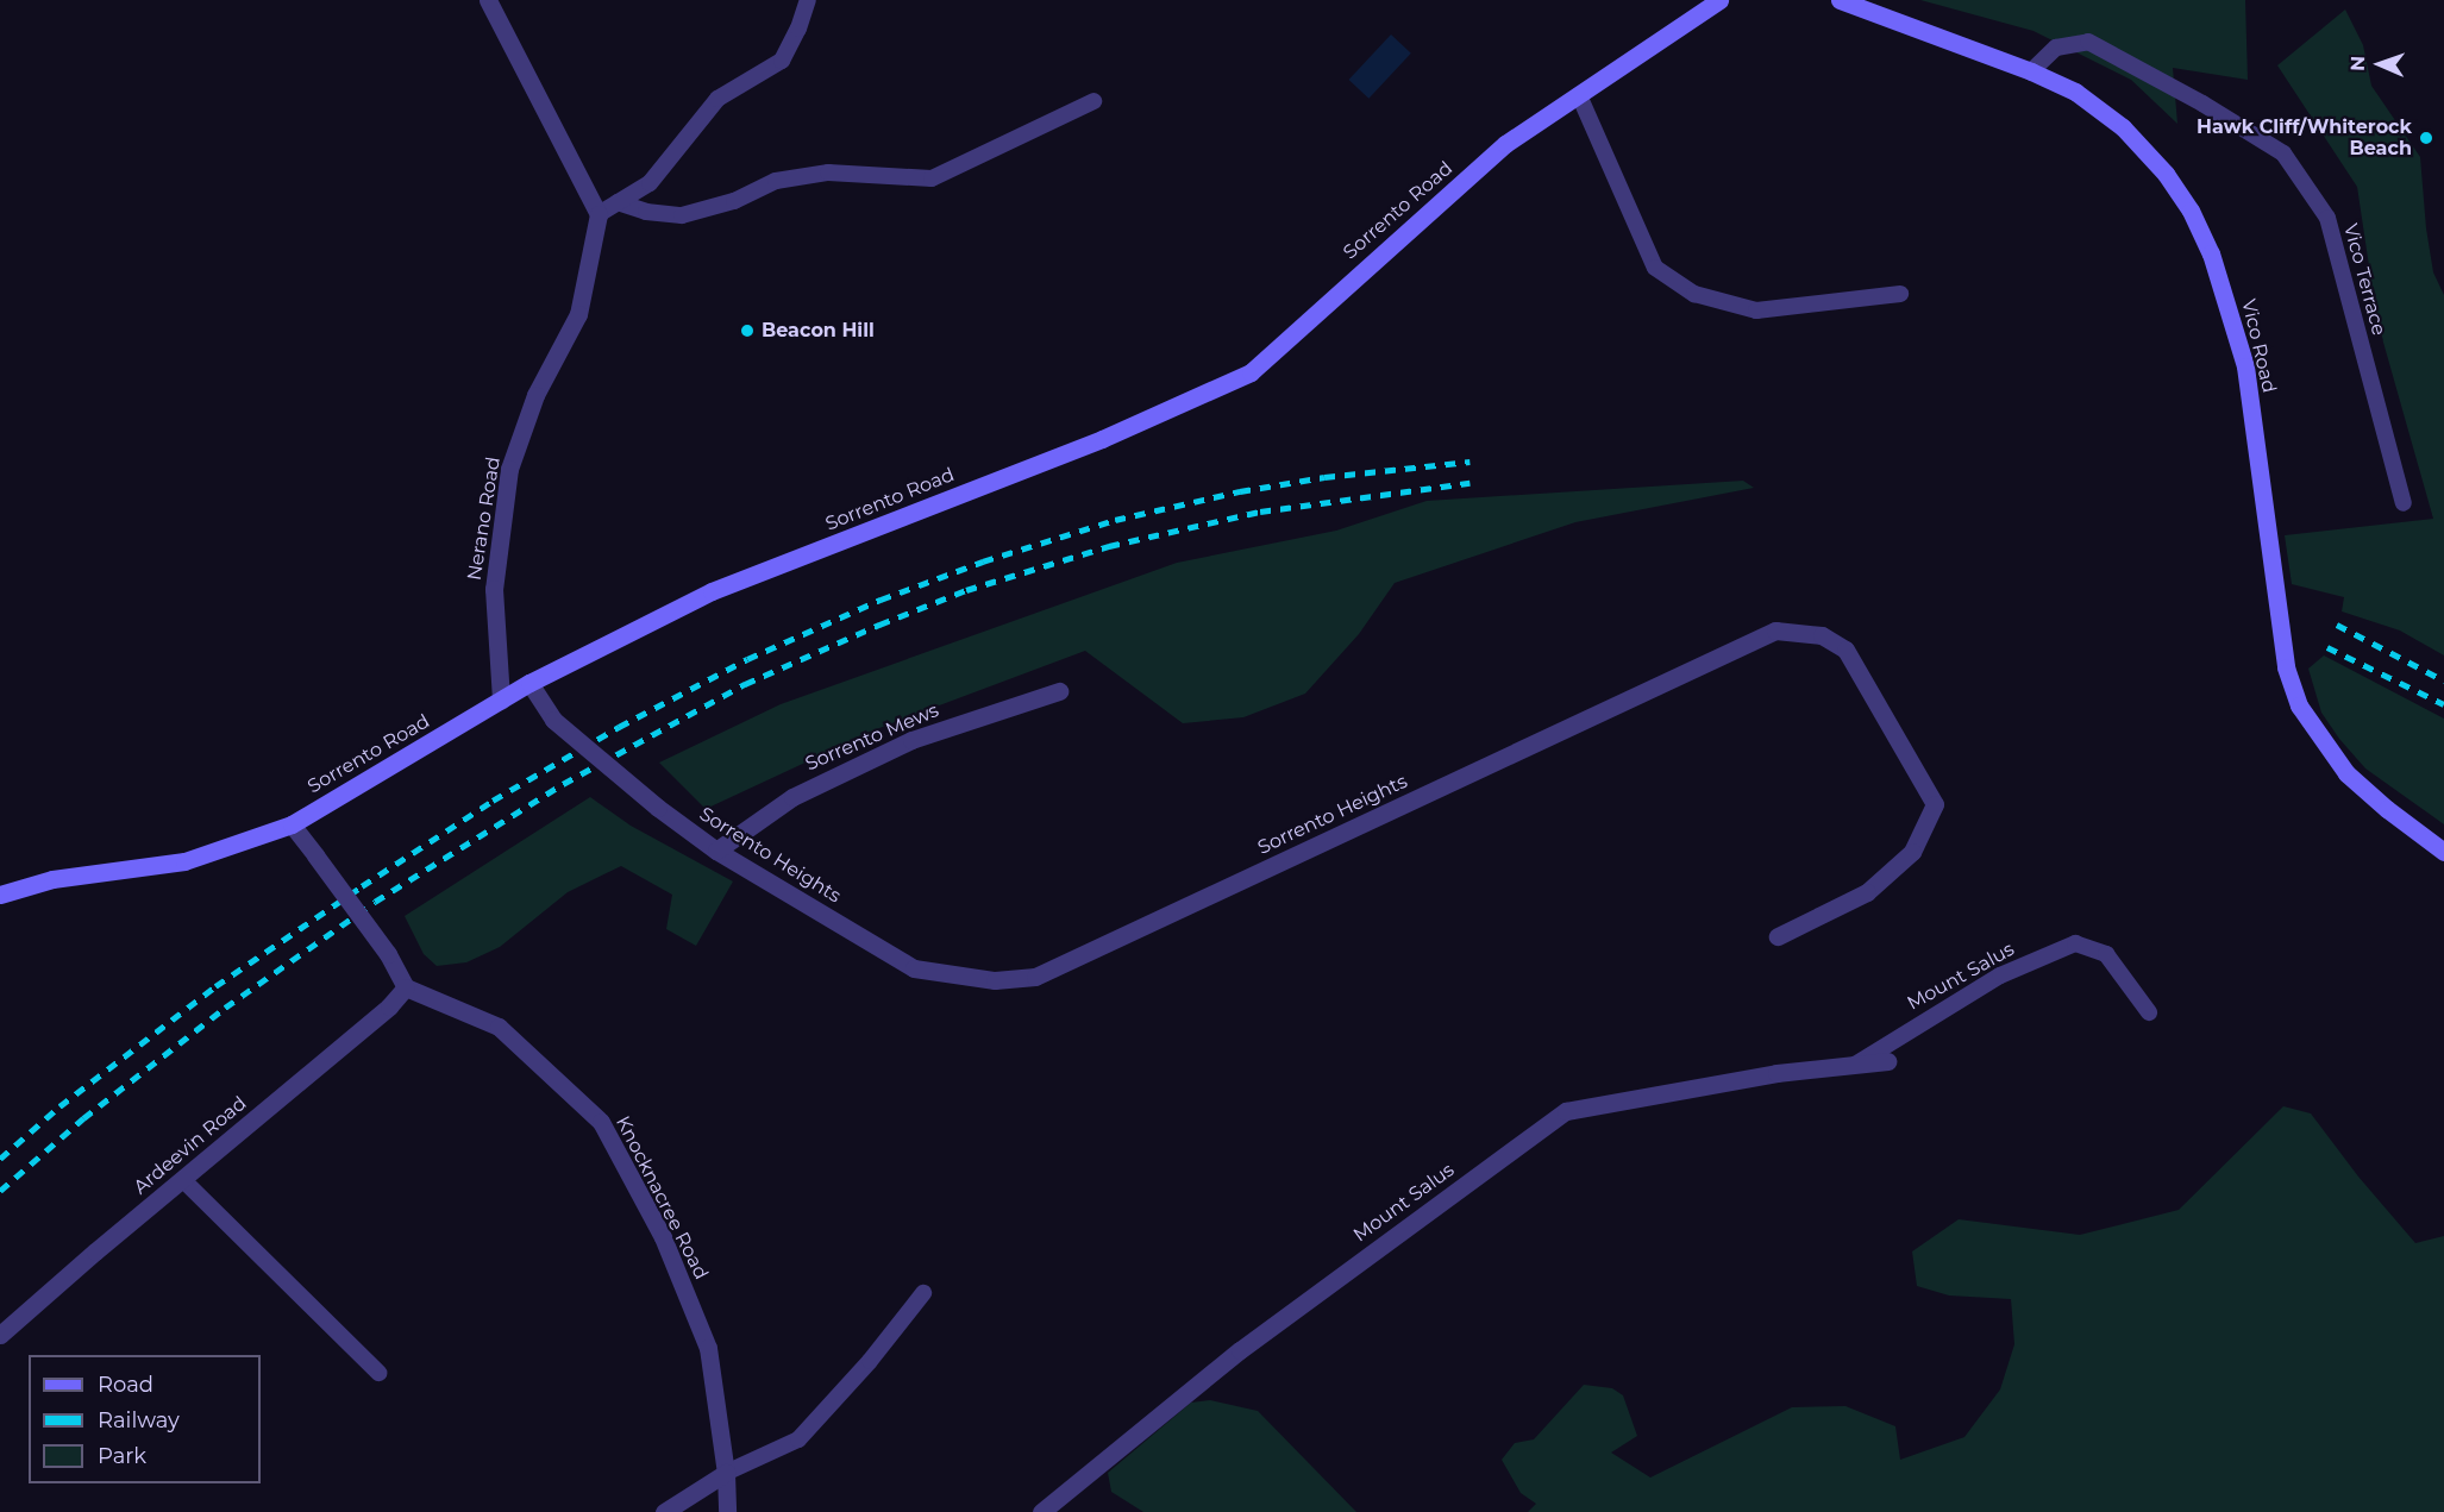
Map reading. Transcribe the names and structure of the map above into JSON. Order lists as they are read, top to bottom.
{
  "streets": {
    "main road": ["Sorrento Road", "Vico Road"],
    "street": [
      "Nerano Road",
      "Sorrento Mews",
      "Sorrento Heights",
      "Mount Salus",
      "Ardeevin Road",
      "Knocknacree Road"
    ],
    "lane": ["Vico Terrace"]
  },
  "crossings": [
    ["Sorrento Road", "Nerano Road"],
    ["Sorrento Road", "Sorrento Heights"],
    ["Vico Terrace", "Vico Road"],
    ["Sorrento Mews", "Sorrento Heights"],
    ["Ardeevin Road", "Knocknacree Road"]
  ],
  "places": ["Hawk Cliff/Whiterock Beach", "Beacon Hill"],
  "legend": ["Road", "Railway", "Park"],
  "north": "left"
}
